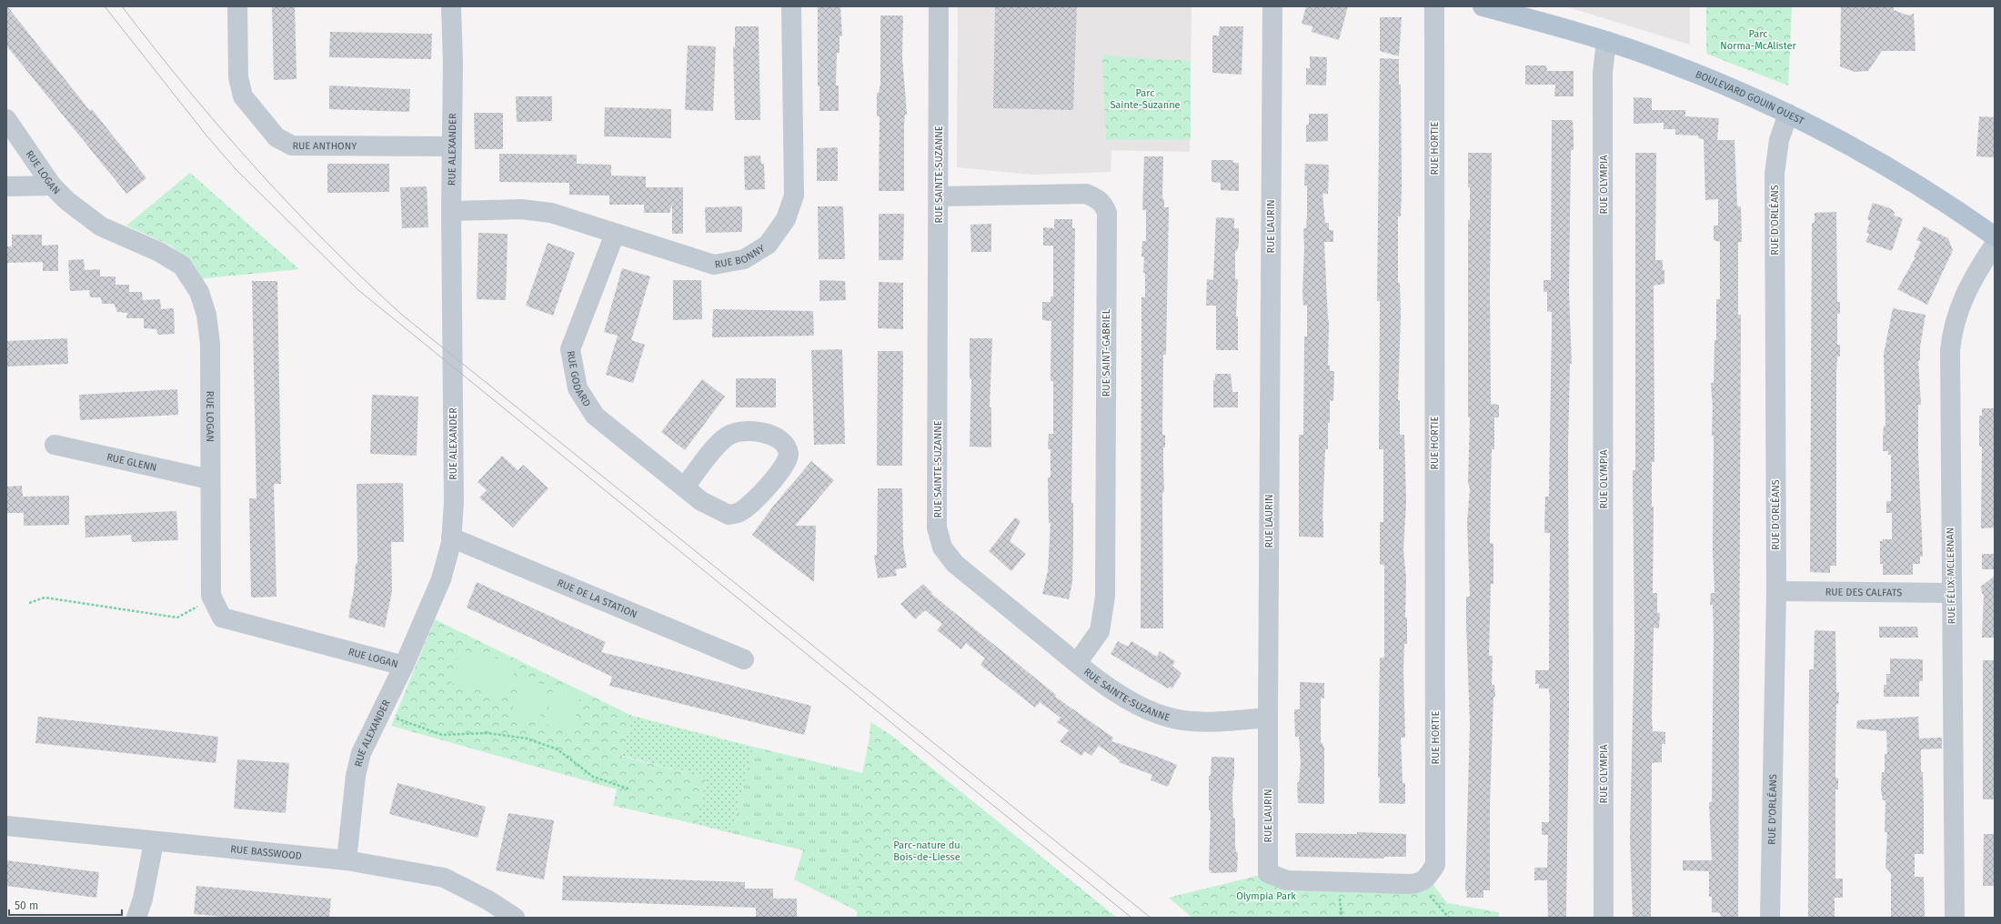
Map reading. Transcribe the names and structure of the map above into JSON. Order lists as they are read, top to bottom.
{
  "streets": {
    "main road": ["BOULEVARD GOUIN OUEST"],
    "street": [
      "RUE ANTHONY",
      "RUE HORTIE",
      "RUE ALEXANDER",
      "RUE LOGAN",
      "RUE SAINTE-SUZANNE",
      "RUE OLYMPIA",
      "RUE D'ORLÉANS",
      "RUE LAURIN",
      "RUE BONNY",
      "RUE SAINT-GABRIEL",
      "RUE GODARD",
      "RUE GLENN",
      "RUE FÉLIX-MCLERNAN",
      "RUE DES CALFATS",
      "RUE DE LA STATION",
      "RUE BASSWOOD"
    ]
  },
  "crossings": [
    ["BOULEVARD GOUIN OUEST", "RUE OLYMPIA"],
    ["BOULEVARD GOUIN OUEST", "RUE D'ORLÉANS"],
    ["RUE ANTHONY", "RUE ALEXANDER"],
    ["RUE HORTIE", "RUE LAURIN"],
    ["RUE ALEXANDER", "RUE LOGAN"],
    ["RUE ALEXANDER", "RUE BONNY"],
    ["RUE ALEXANDER", "RUE DE LA STATION"],
    ["RUE ALEXANDER", "RUE BASSWOOD"],
    ["RUE LOGAN", "RUE GLENN"],
    ["RUE SAINTE-SUZANNE", "RUE LAURIN"],
    ["RUE SAINTE-SUZANNE", "RUE SAINT-GABRIEL"],
    ["RUE D'ORLÉANS", "RUE DES CALFATS"],
    ["RUE BONNY", "RUE GODARD"],
    ["RUE FÉLIX-MCLERNAN", "RUE DES CALFATS"]
  ],
  "parks": [
    "Parc Norma-McAlister",
    "Parc Sainte-Suzanne",
    "Parc-nature du Bois-de-Liesse",
    "Olympia Park"
  ],
  "scale_bar": "50 m"
}
